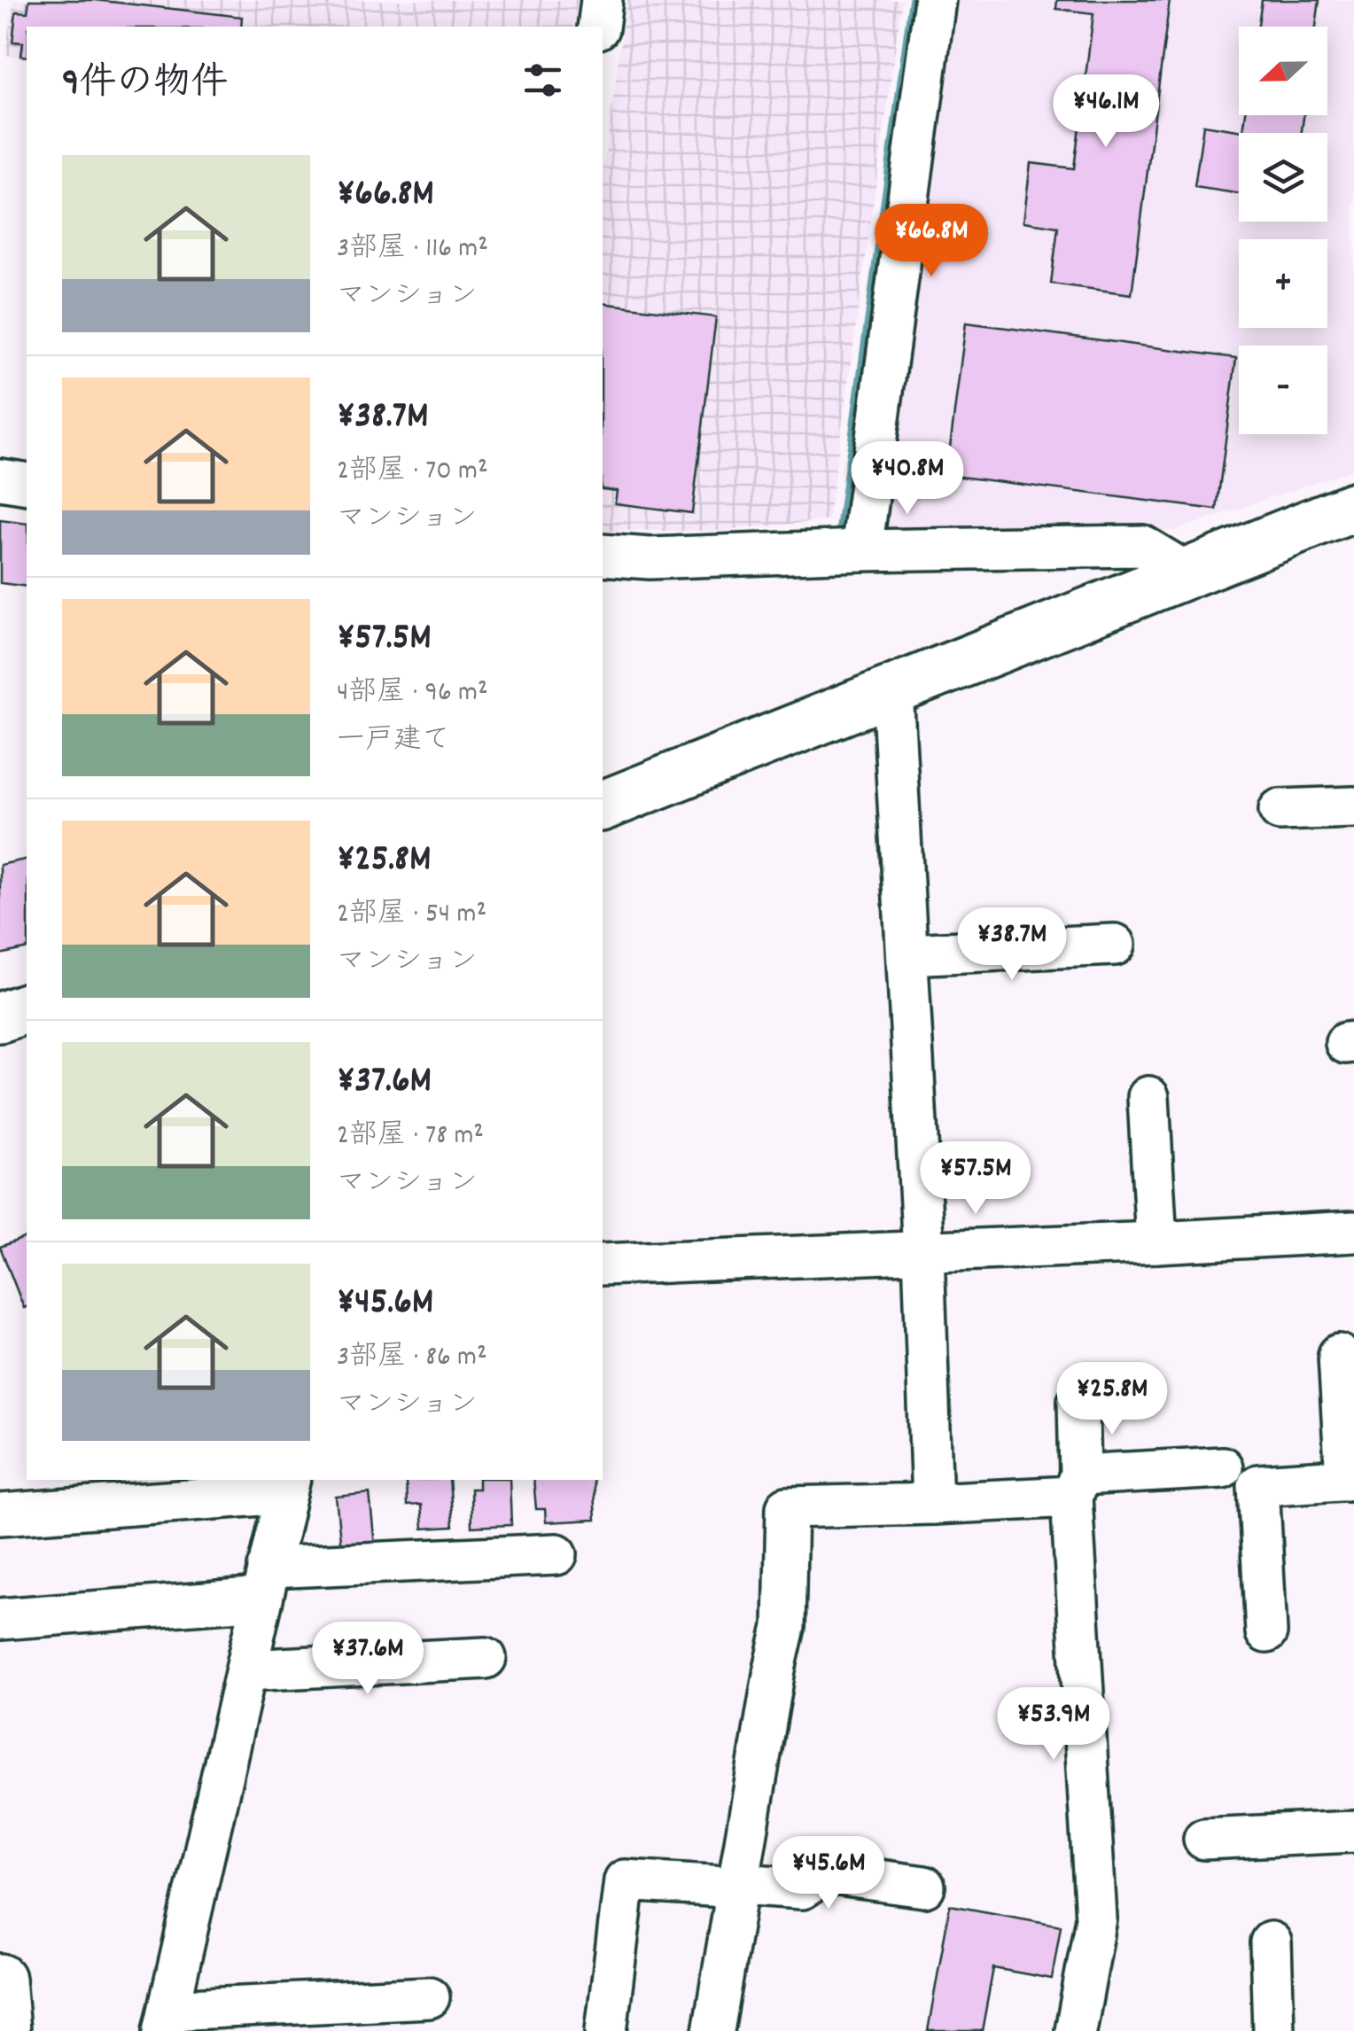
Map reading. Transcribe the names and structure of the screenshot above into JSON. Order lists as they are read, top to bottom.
{
  "north": "left",
  "page": {
    "map_buttons": ["+", "−"],
    "heading": "9件の物件",
    "price": [
      "¥46.1M",
      "¥66.8M",
      "¥40.8M",
      "¥38.7M",
      "¥57.5M",
      "¥25.8M",
      "¥37.6M",
      "¥53.9M",
      "¥45.6M"
    ],
    "list": [
      {
        "name": "¥66.8M",
        "note": "3部屋 · 116 m² · マンション"
      },
      {
        "name": "¥38.7M",
        "note": "2部屋 · 70 m² · マンション"
      },
      {
        "name": "¥57.5M",
        "note": "4部屋 · 96 m² · 一戸建て"
      },
      {
        "name": "¥25.8M",
        "note": "2部屋 · 54 m² · マンション"
      },
      {
        "name": "¥37.6M",
        "note": "2部屋 · 78 m² · マンション"
      },
      {
        "name": "¥45.6M",
        "note": "3部屋 · 86 m² · マンション"
      }
    ]
  }
}
